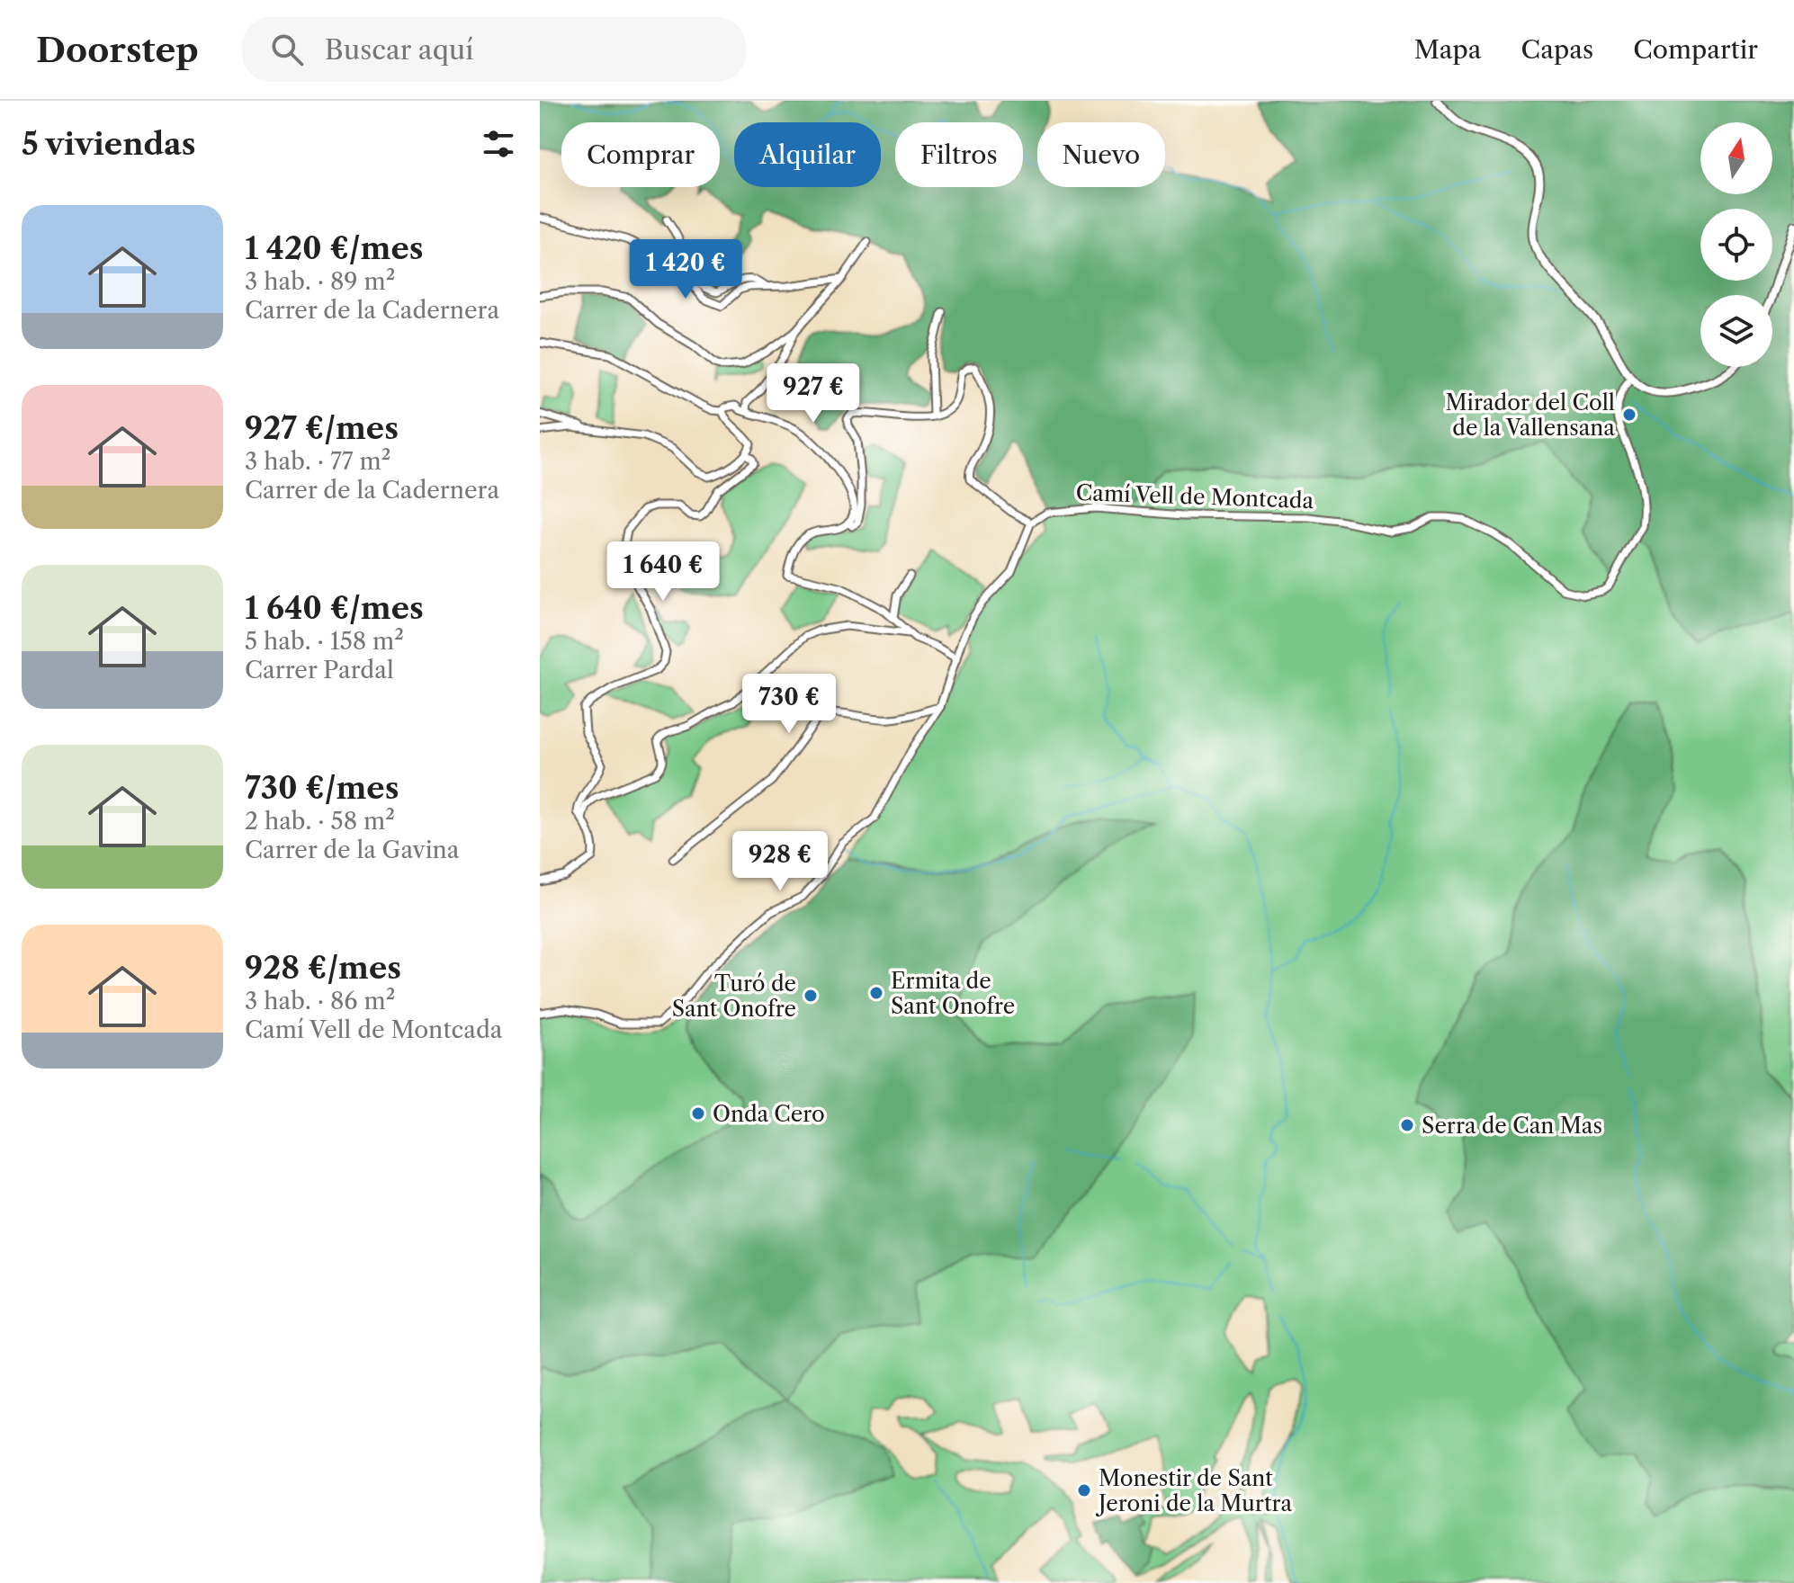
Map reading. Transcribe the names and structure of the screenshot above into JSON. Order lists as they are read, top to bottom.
{
  "streets": {
    "street": ["Camí Vell de Montcada"]
  },
  "places": [
    "Mirador del Coll de la Vallensana",
    "Ermita de Sant Onofre",
    "Turó de Sant Onofre",
    "Onda Cero",
    "Serra de Can Mas",
    "Monestir de Sant Jeroni de la Murtra"
  ],
  "north": "top",
  "page": {
    "header": "Doorstep",
    "search": "Buscar aquí",
    "nav": ["Mapa", "Capas", "Compartir"],
    "heading": "5 viviendas",
    "chip": [
      "Comprar",
      "Alquilar",
      "Filtros",
      "Nuevo"
    ],
    "list": [
      {
        "name": "1 420 €/mes",
        "note": "3 hab. · 89 m² · Carrer de la Cadernera"
      },
      {
        "name": "927 €/mes",
        "note": "3 hab. · 77 m² · Carrer de la Cadernera"
      },
      {
        "name": "1 640 €/mes",
        "note": "5 hab. · 158 m² · Carrer Pardal"
      },
      {
        "name": "730 €/mes",
        "note": "2 hab. · 58 m² · Carrer de la Gavina"
      },
      {
        "name": "928 €/mes",
        "note": "3 hab. · 86 m² · Camí Vell de Montcada"
      }
    ],
    "price": [
      "1 420 €",
      "927 €",
      "1 640 €",
      "730 €",
      "928 €"
    ]
  }
}
